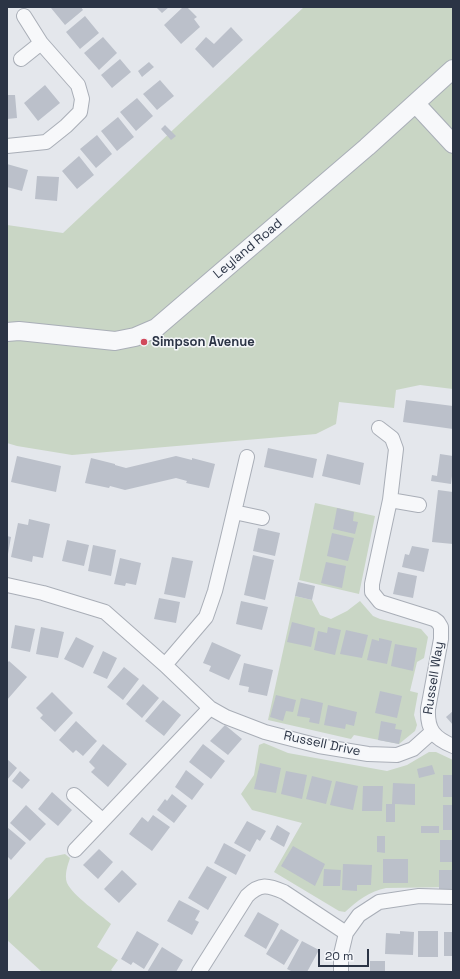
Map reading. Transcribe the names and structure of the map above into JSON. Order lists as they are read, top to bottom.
{
  "streets": {
    "street": ["Leyland Road", "Russell Way", "Russell Drive"]
  },
  "crossings": [
    ["Russell Way", "Russell Drive"]
  ],
  "places": ["Simpson Avenue"],
  "scale_bar": "20 m"
}
